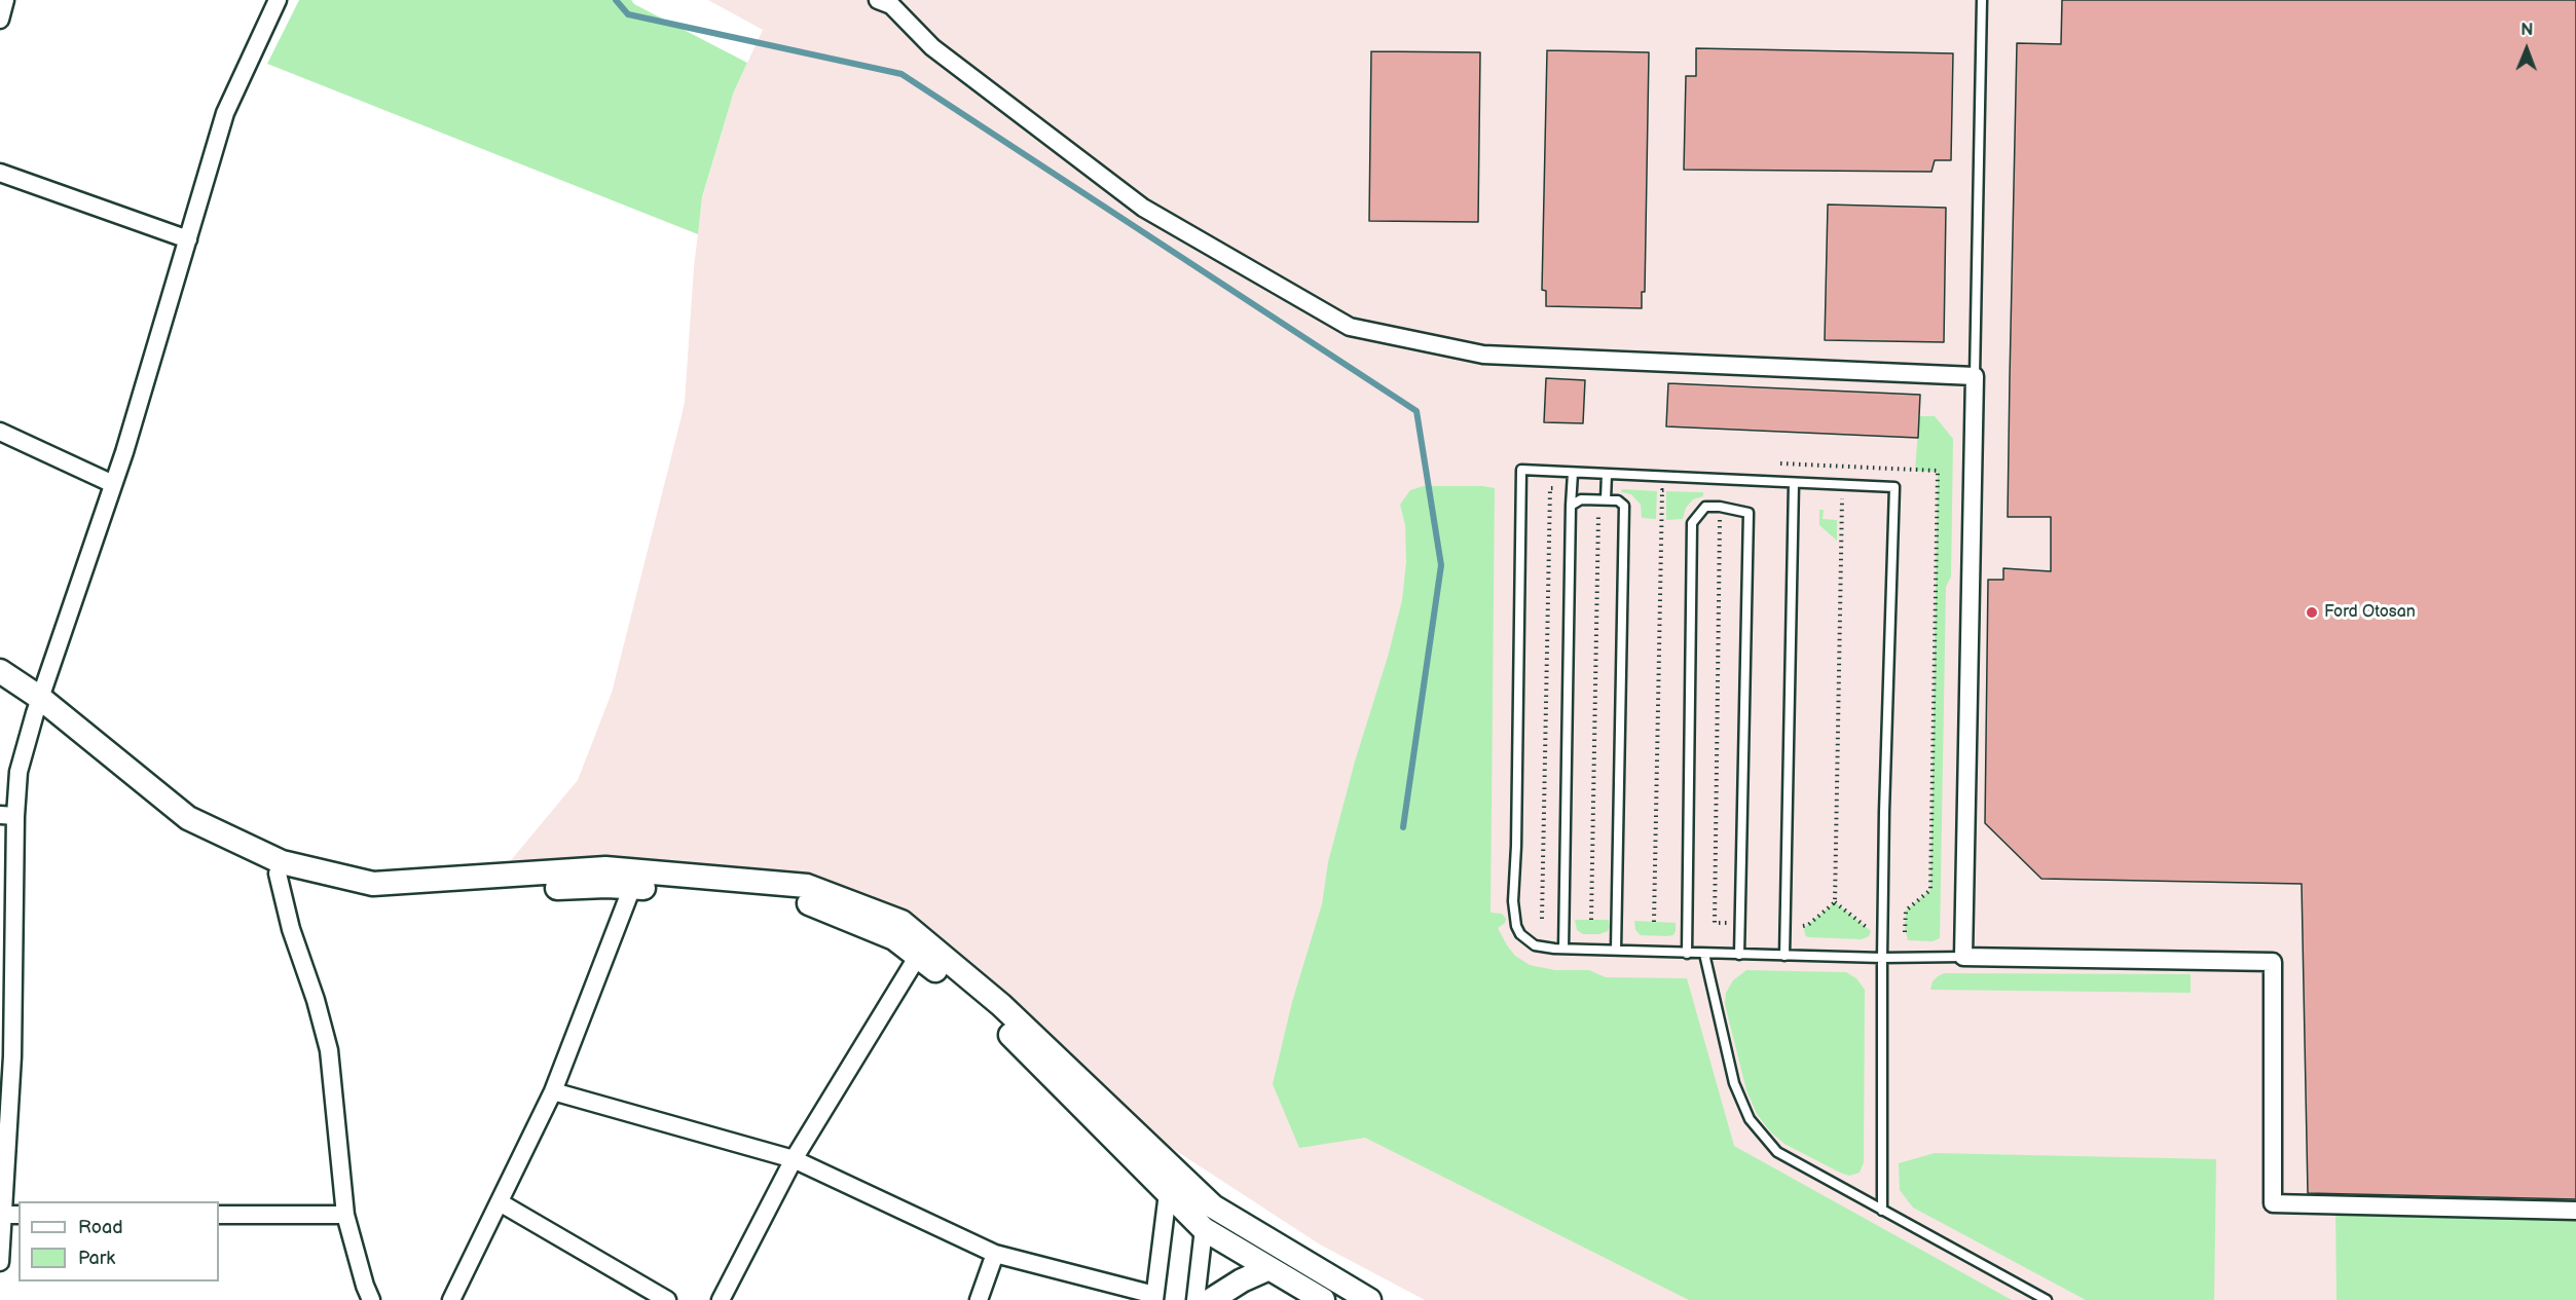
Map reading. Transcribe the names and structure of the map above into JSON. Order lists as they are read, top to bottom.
{
  "places": ["Ford Otosan"],
  "legend": ["Road", "Park"],
  "north": "top"
}
